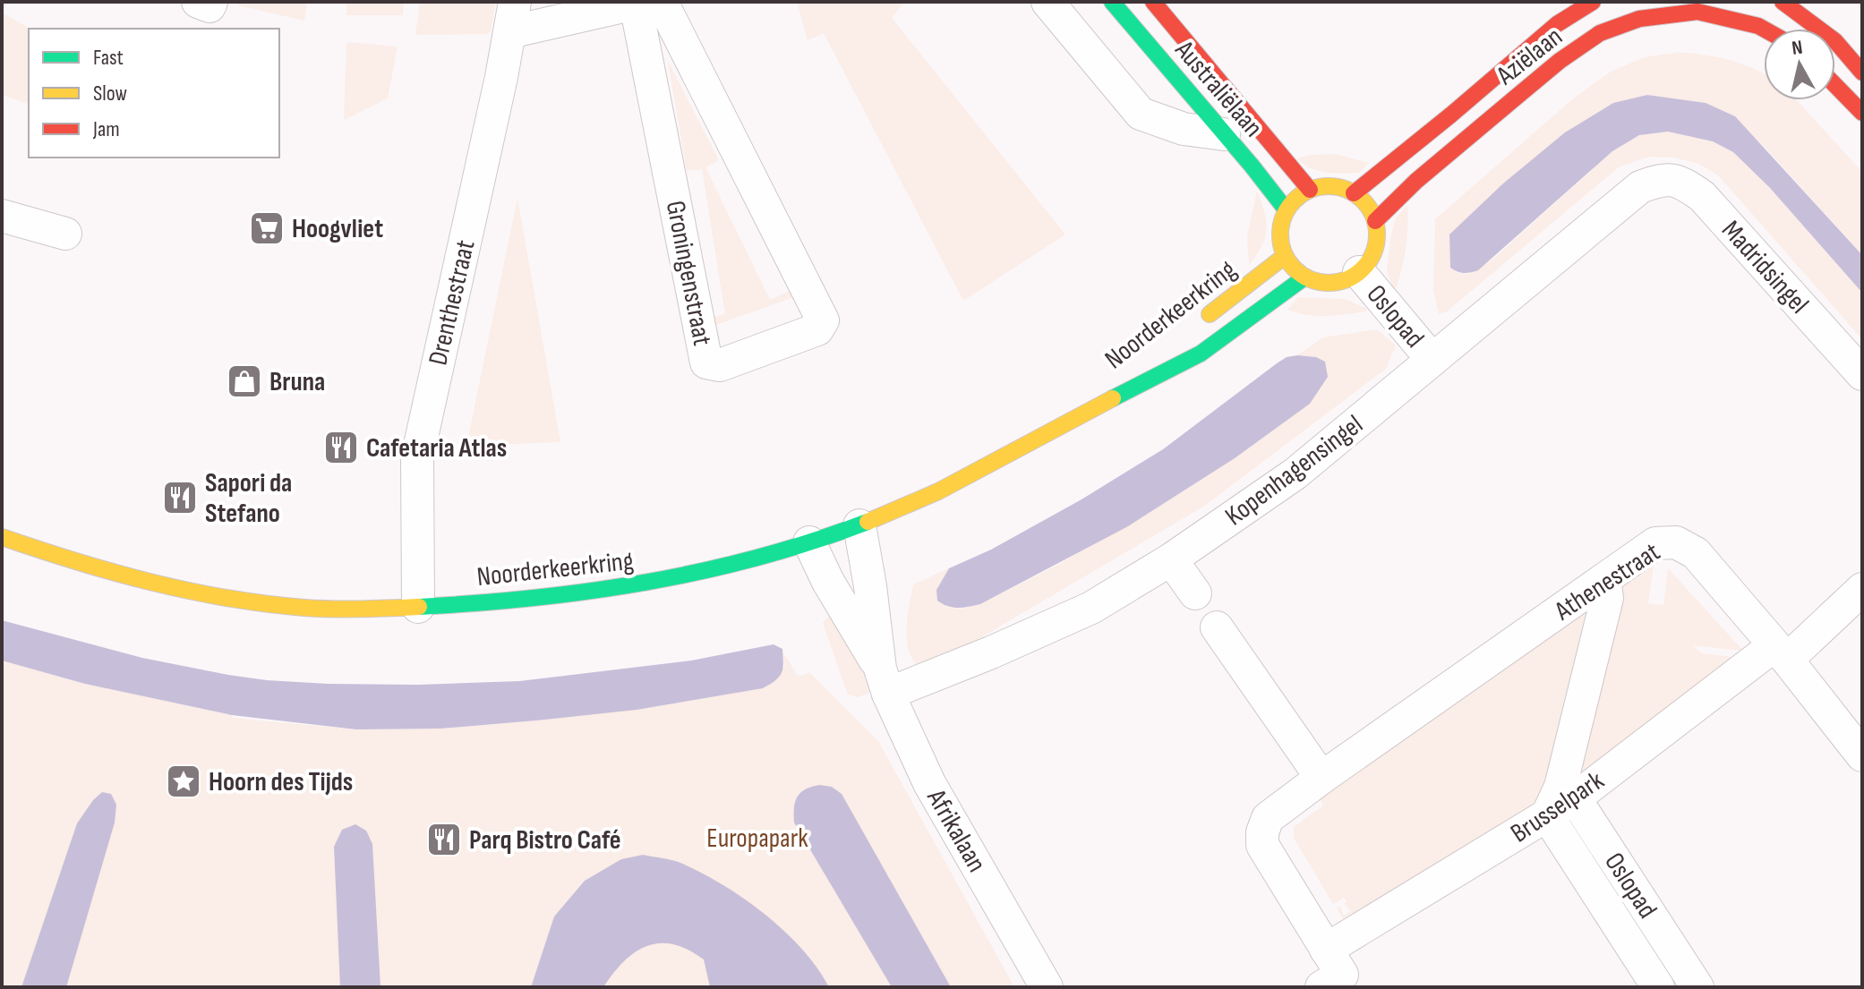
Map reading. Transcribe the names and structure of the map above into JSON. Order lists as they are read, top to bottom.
{
  "streets": {
    "street": [
      "Aziëlaan",
      "Australiëlaan",
      "Madridsingel",
      "Groningenstraat",
      "Drenthestraat",
      "Noorderkeerkring",
      "Oslopad",
      "Kopenhagensingel",
      "Athenestraat",
      "Brusselpark",
      "Afrikalaan"
    ]
  },
  "crossings": [
    ["Aziëlaan", "Australiëlaan"],
    ["Aziëlaan", "Noorderkeerkring"],
    ["Aziëlaan", "Oslopad"],
    ["Australiëlaan", "Noorderkeerkring"],
    ["Australiëlaan", "Oslopad"],
    ["Madridsingel", "Kopenhagensingel"],
    ["Drenthestraat", "Noorderkeerkring"],
    ["Noorderkeerkring", "Oslopad"],
    ["Noorderkeerkring", "Afrikalaan"],
    ["Oslopad", "Kopenhagensingel"],
    ["Oslopad", "Brusselpark"],
    ["Kopenhagensingel", "Afrikalaan"],
    ["Athenestraat", "Brusselpark"]
  ],
  "parks": ["Europapark"],
  "places": {
    "supermarket": ["Hoogvliet"],
    "shop": ["Bruna"],
    "restaurant": ["Cafetaria Atlas", "Sapori da Stefano", "Parq Bistro Café"],
    "place": ["Hoorn des Tijds"]
  },
  "legend": ["Fast", "Slow", "Jam"],
  "north": "top"
}
